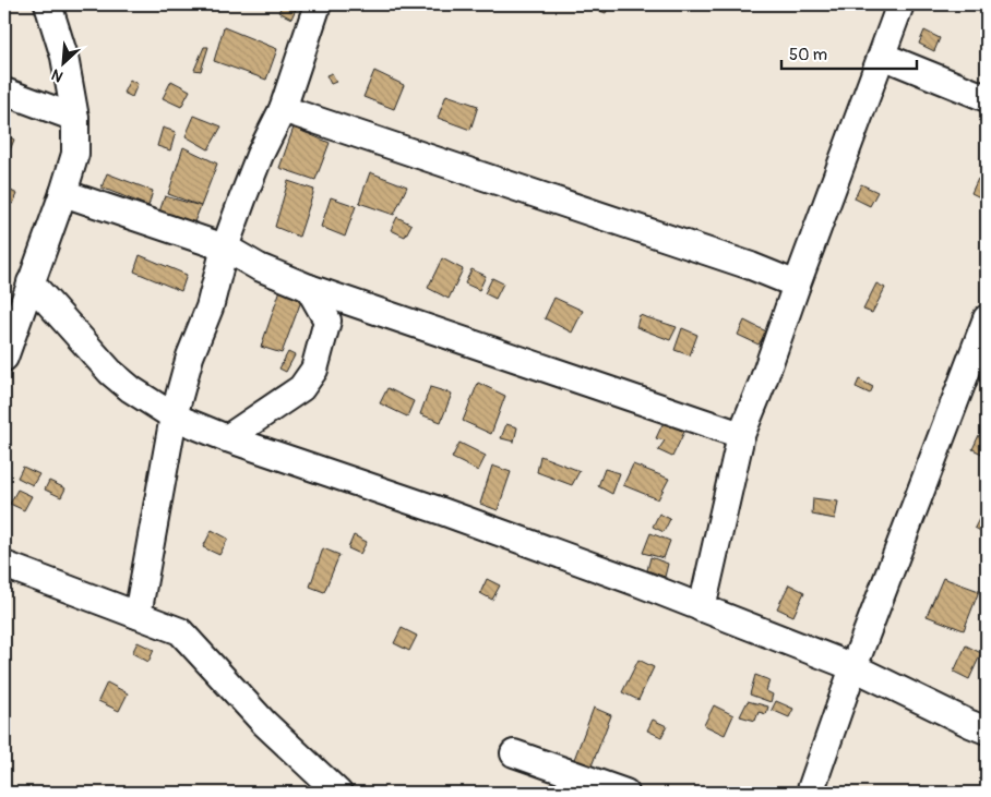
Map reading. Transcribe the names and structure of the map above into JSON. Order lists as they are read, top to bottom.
{
  "scale_bar": "50 m",
  "north": "bottom left"
}
